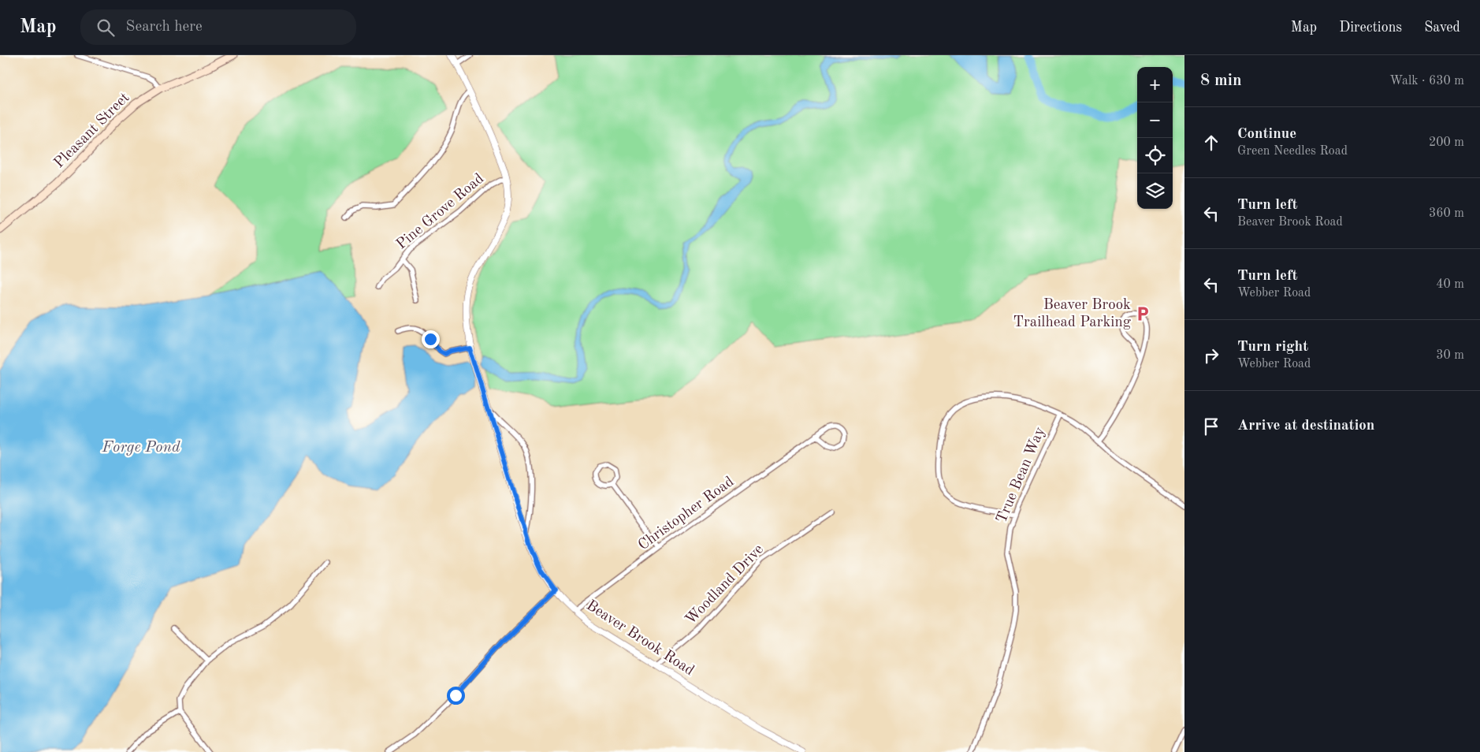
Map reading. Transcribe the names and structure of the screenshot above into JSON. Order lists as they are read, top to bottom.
{
  "streets": {
    "main road": ["Pleasant Street"],
    "street": [
      "Pine Grove Road",
      "True Bean Way",
      "Christopher Road",
      "Woodland Drive",
      "Beaver Brook Road"
    ]
  },
  "crossings": [
    ["Pine Grove Road", "Beaver Brook Road"],
    ["Christopher Road", "Beaver Brook Road"],
    ["Woodland Drive", "Beaver Brook Road"]
  ],
  "water": ["Forge Pond"],
  "places": {
    "parking": ["Beaver Brook Trailhead Parking"]
  },
  "page": {
    "header": "Map",
    "search": "Search here",
    "nav": ["Map", "Directions", "Saved"],
    "heading": ["8 min", "Walk · 630 m"],
    "map_buttons": ["+", "−"],
    "list": [
      ["Continue", "Green Needles Road", "200 m"],
      ["Turn left", "Beaver Brook Road", "360 m"],
      ["Turn left", "Webber Road", "40 m"],
      ["Turn right", "Webber Road", "30 m"],
      "Arrive at destination"
    ]
  }
}
